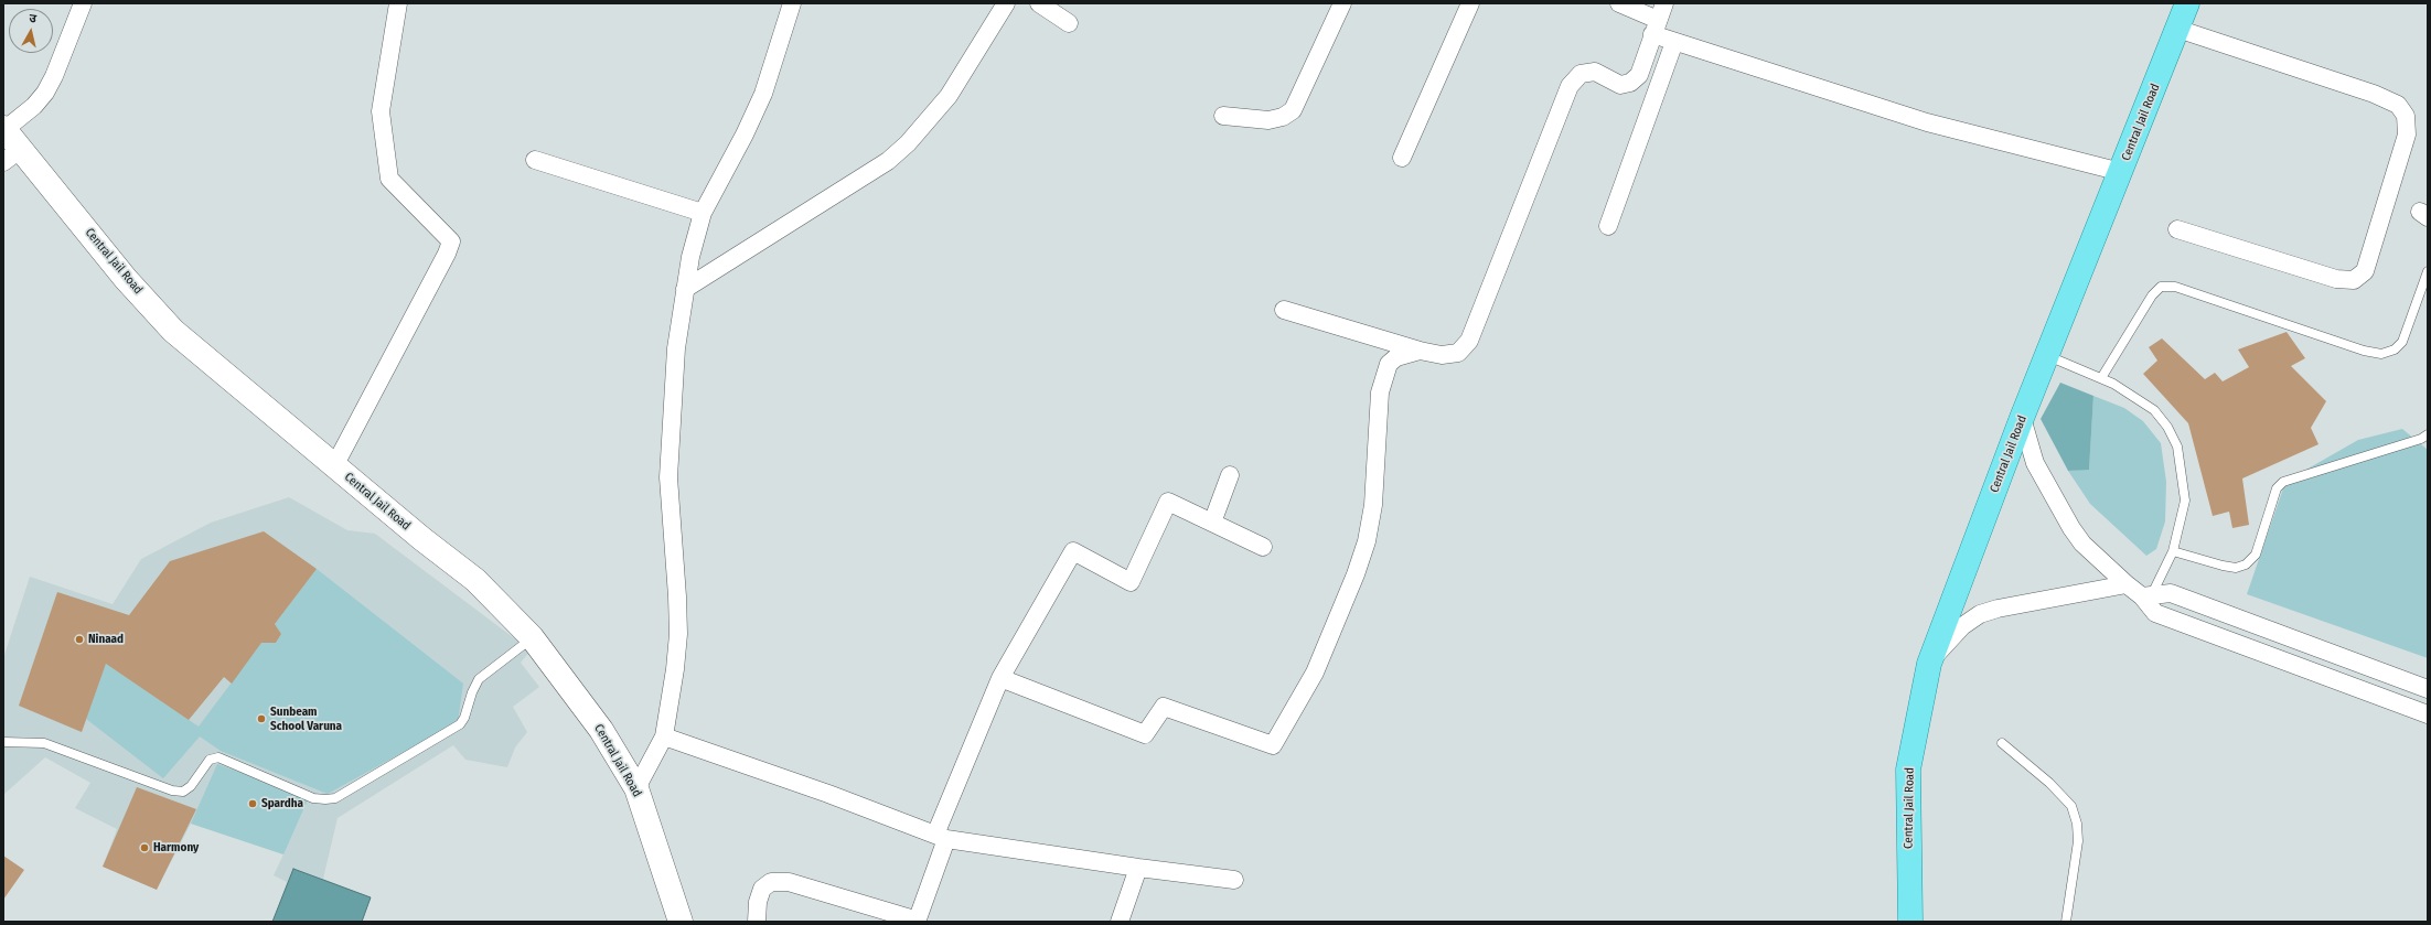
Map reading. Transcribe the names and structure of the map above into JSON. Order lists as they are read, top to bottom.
{
  "streets": {
    "main road": ["Central Jail Road"]
  },
  "places": [
    "Ninaad",
    "Sunbeam School Varuna",
    "Spardha",
    "Harmony"
  ],
  "north": "top"
}
